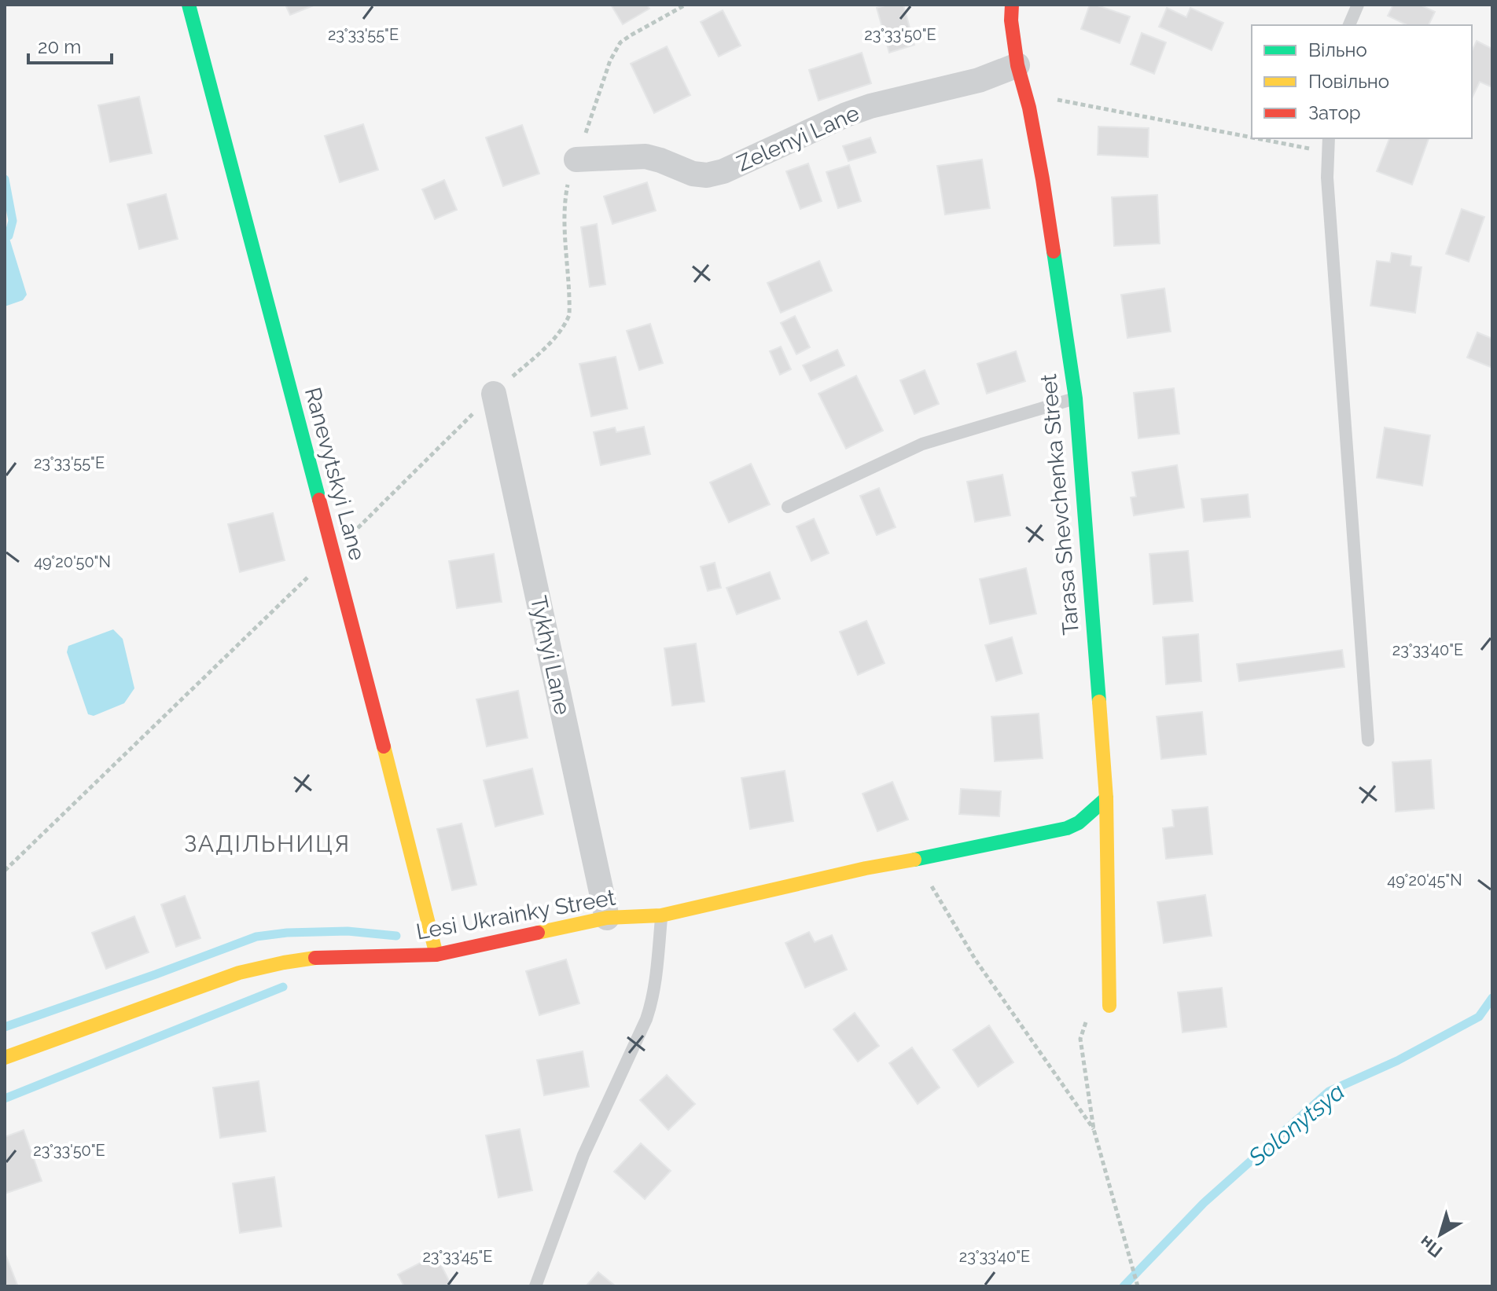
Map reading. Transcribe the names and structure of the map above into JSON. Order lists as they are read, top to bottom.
{
  "streets": {
    "street": [
      "Zelenyi Lane",
      "Ranevytskyi Lane",
      "Tarasa Shevchenka Street",
      "Tykhyi Lane",
      "Lesi Ukrainky Street"
    ]
  },
  "crossings": [
    ["Zelenyi Lane", "Tarasa Shevchenka Street"],
    ["Ranevytskyi Lane", "Lesi Ukrainky Street"],
    ["Tarasa Shevchenka Street", "Lesi Ukrainky Street"],
    ["Tykhyi Lane", "Lesi Ukrainky Street"]
  ],
  "districts": ["ЗАДІЛЬНИЦЯ"],
  "water": ["Solonytsya"],
  "legend": ["Вільно", "Повільно", "Затор"],
  "scale_bar": "20 m",
  "north": "bottom left",
  "coordinates": [
    "23°33'55\"E",
    "23°33'50\"E",
    "49°20'50\"N",
    "23°33'40\"E",
    "49°20'45\"N",
    "23°33'45\"E"
  ]
}
